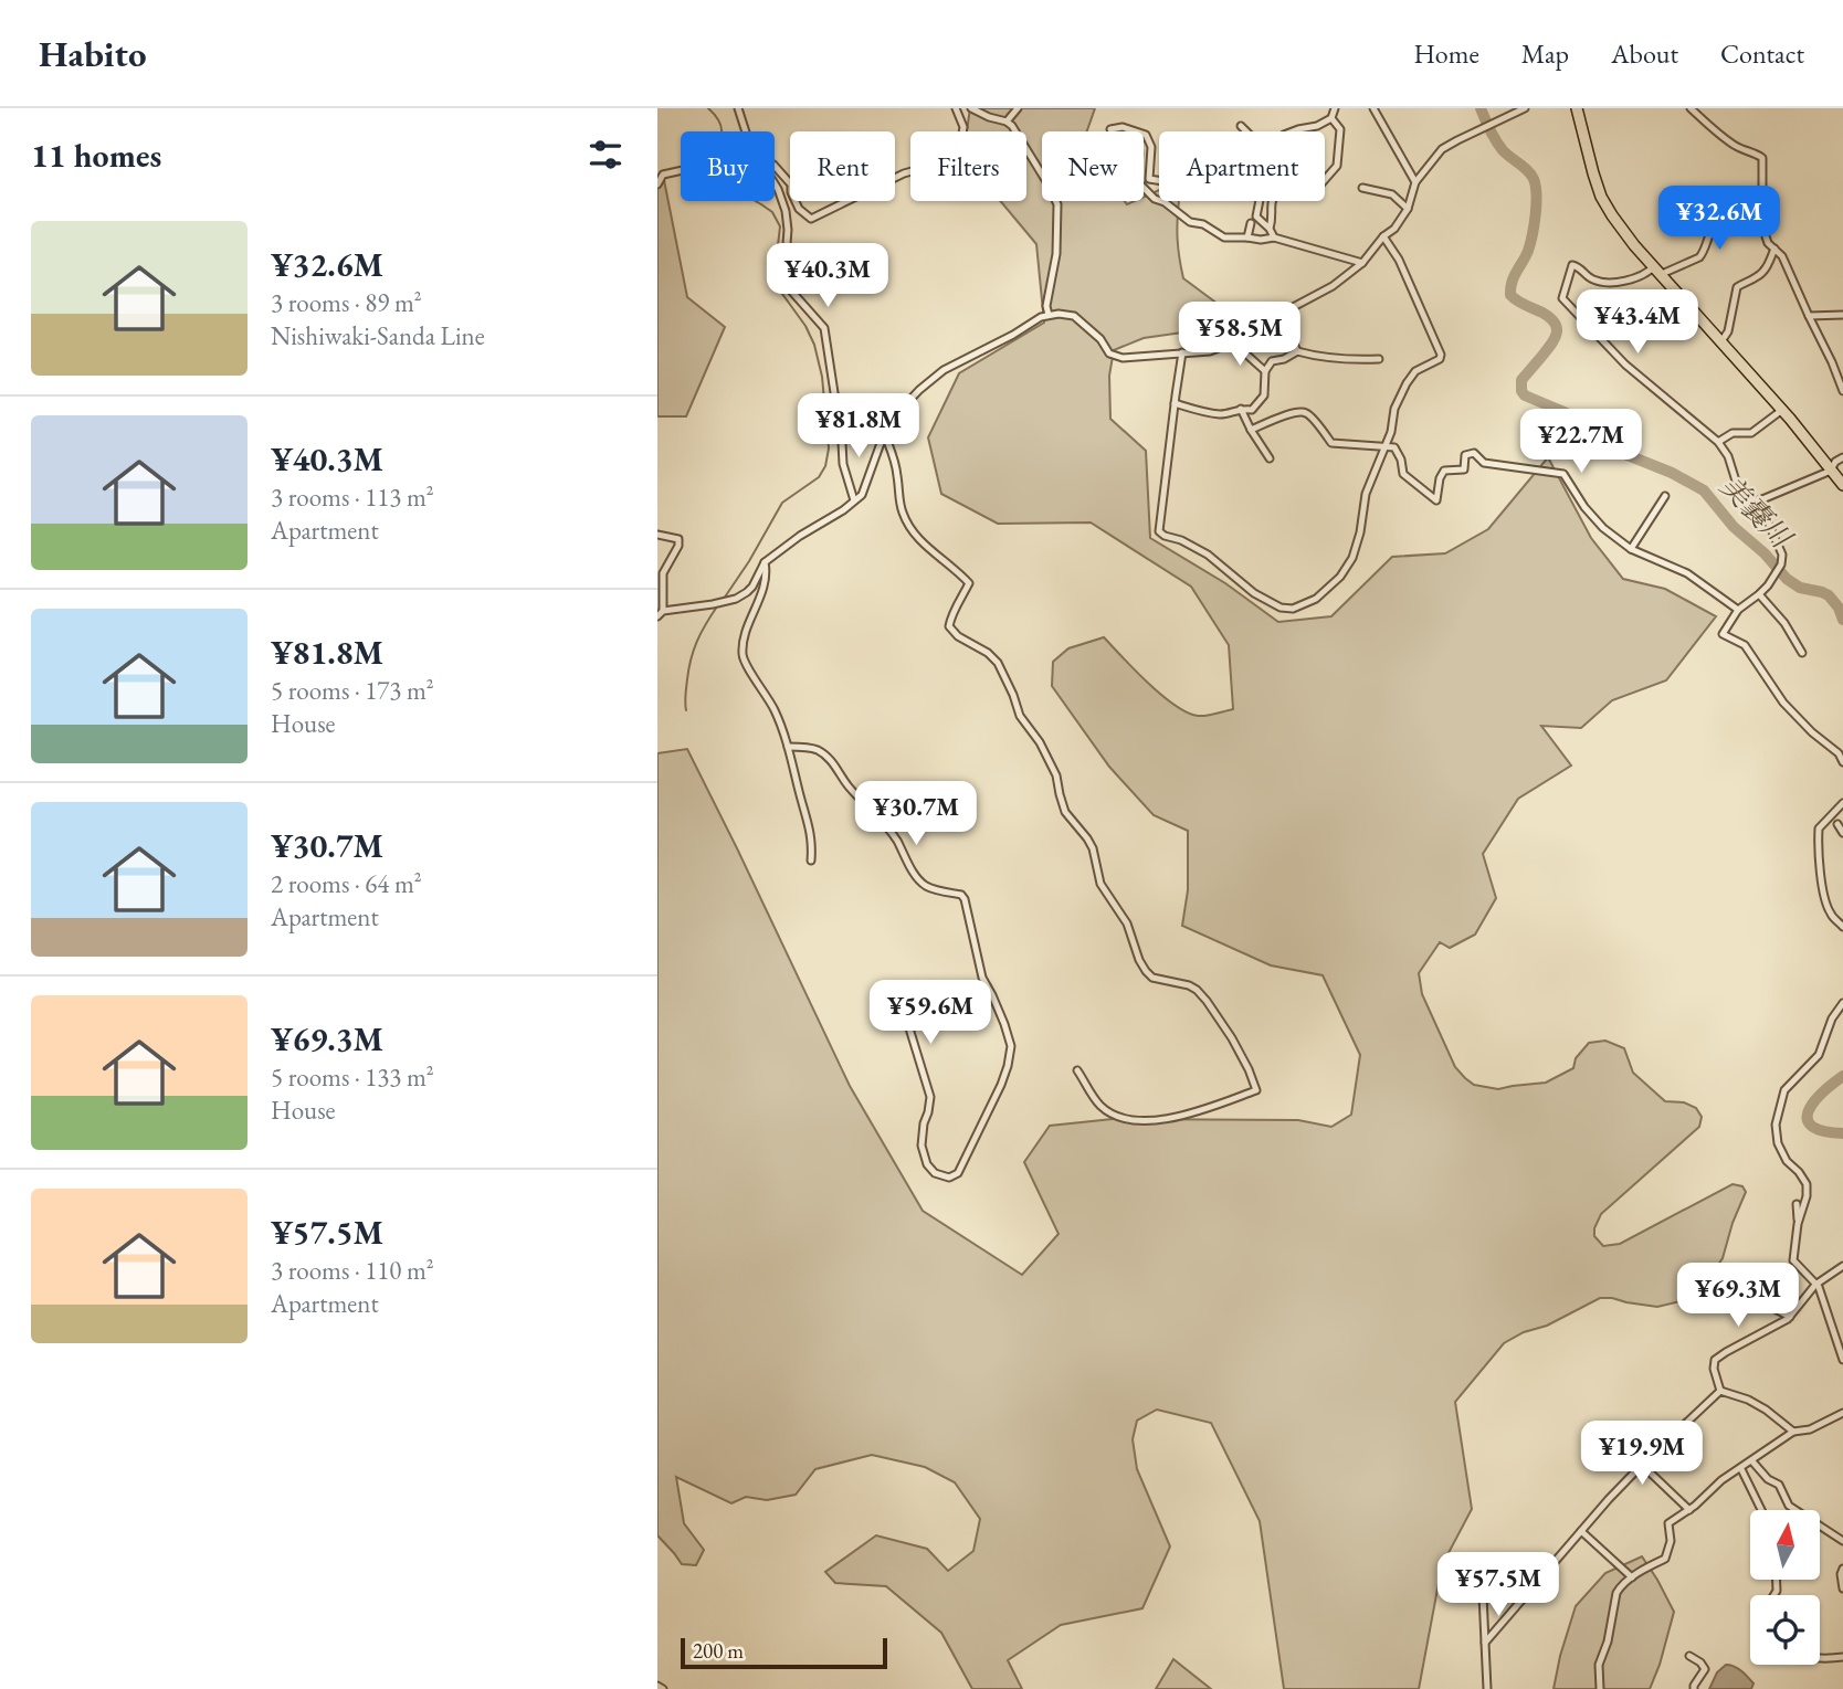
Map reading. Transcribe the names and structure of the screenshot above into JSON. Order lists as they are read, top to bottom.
{
  "water": ["美嚢川"],
  "scale_bar": "200 m",
  "north": "top",
  "page": {
    "header": "Habito",
    "nav": [
      "Home",
      "Map",
      "About",
      "Contact"
    ],
    "heading": "11 homes",
    "chip": [
      "Buy",
      "Rent",
      "Filters",
      "New",
      "Apartment"
    ],
    "price": [
      "¥32.6M",
      "¥40.3M",
      "¥43.4M",
      "¥58.5M",
      "¥81.8M",
      "¥22.7M",
      "¥30.7M",
      "¥59.6M",
      "¥69.3M",
      "¥19.9M",
      "¥57.5M"
    ],
    "list": [
      {
        "name": "¥32.6M",
        "note": "3 rooms · 89 m² · Nishiwaki-Sanda Line"
      },
      {
        "name": "¥40.3M",
        "note": "3 rooms · 113 m² · Apartment"
      },
      {
        "name": "¥81.8M",
        "note": "5 rooms · 173 m² · House"
      },
      {
        "name": "¥30.7M",
        "note": "2 rooms · 64 m² · Apartment"
      },
      {
        "name": "¥69.3M",
        "note": "5 rooms · 133 m² · House"
      },
      {
        "name": "¥57.5M",
        "note": "3 rooms · 110 m² · Apartment"
      }
    ],
    "scale": "200 m"
  }
}
